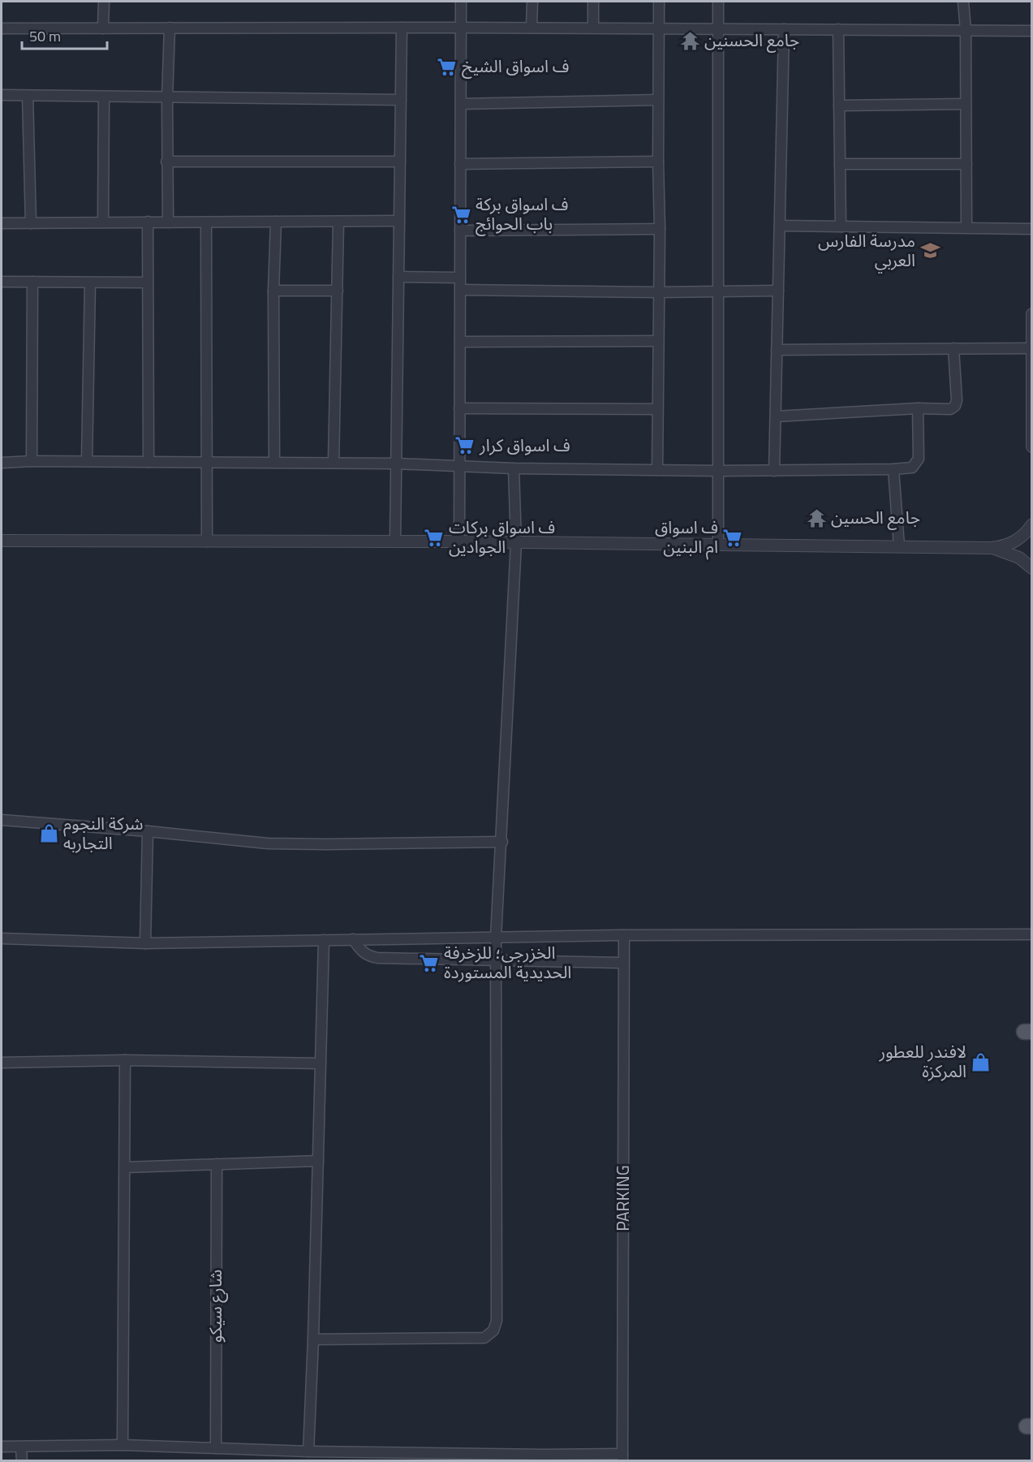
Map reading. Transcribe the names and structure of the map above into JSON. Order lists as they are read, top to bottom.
{
  "streets": {
    "street": ["PARKING", "شارع سيكو"]
  },
  "places": {
    "temple": ["جامع الحسنين", "جامع الحسين"],
    "supermarket": [
      "ف اسواق الشيخ",
      "ف اسواق بركة باب الحوائج",
      "ف اسواق كرار",
      "ف اسواق بركات الجوادين",
      "ف اسواق ام البنين",
      "الخزرجي؛ للزخرفة الحديدية المستوردة"
    ],
    "school or university": ["مدرسة الفارس العربي"],
    "shop": ["شركة النجوم التجاربه", "لافندر للعطور المركزة"]
  },
  "scale_bar": "50 m"
}
